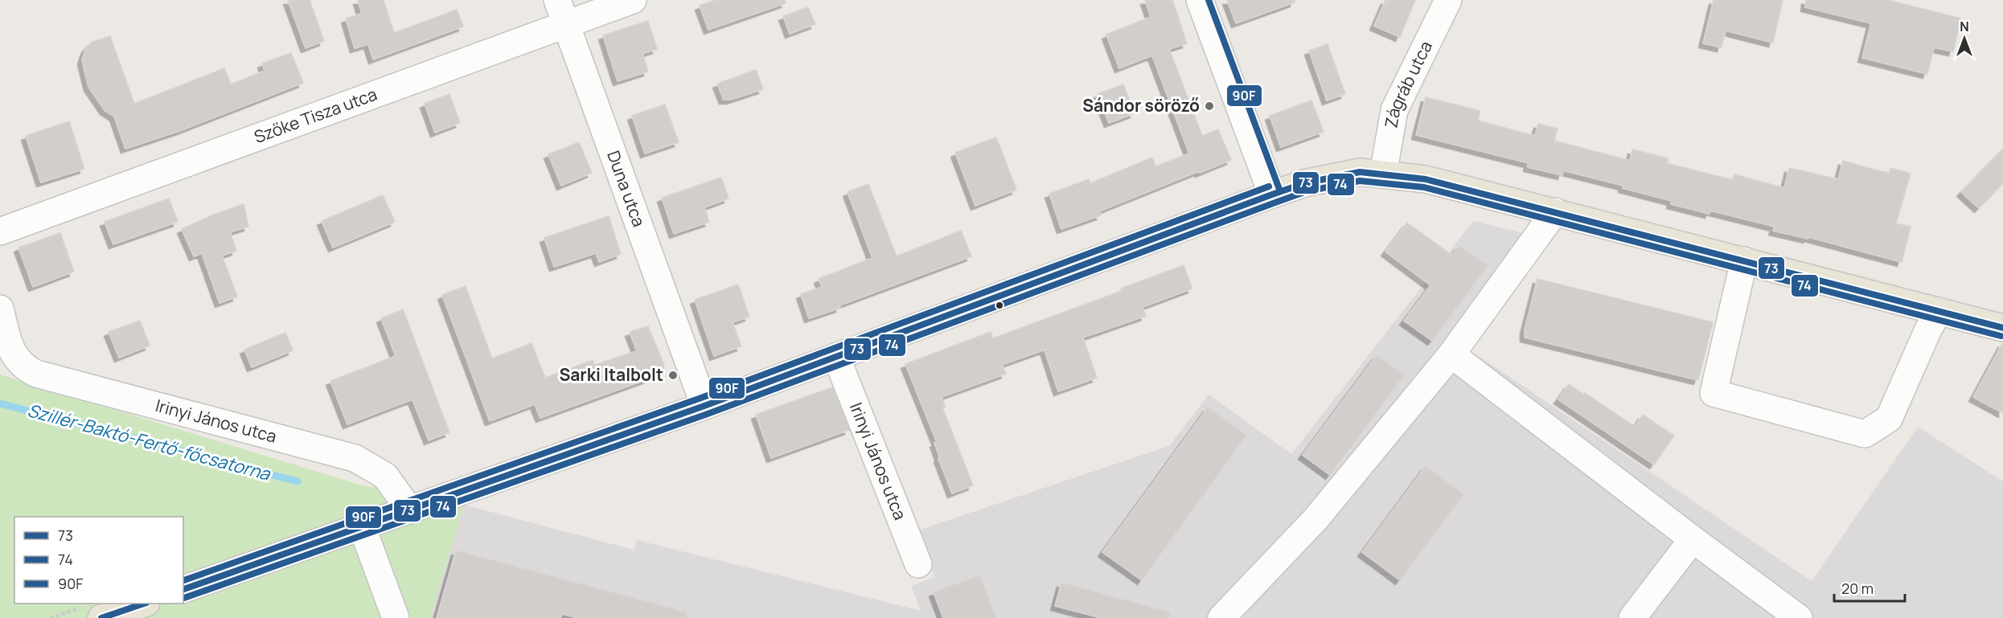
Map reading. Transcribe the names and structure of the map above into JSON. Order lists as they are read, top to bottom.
{
  "streets": {
    "street": [
      "Zágráb utca",
      "Szőke Tisza utca",
      "Duna utca",
      "Irinyi János utca"
    ]
  },
  "crossings": [
    ["Szőke Tisza utca", "Duna utca"]
  ],
  "water": ["Szillér-Baktó-Fertő-főcsatorna"],
  "places": ["Sándor söröző", "Sarki Italbolt"],
  "lines": ["transit line 90F", "transit line 73", "transit line 74"],
  "legend": ["73", "74", "90F"],
  "scale_bar": "20 m",
  "north": "top"
}
